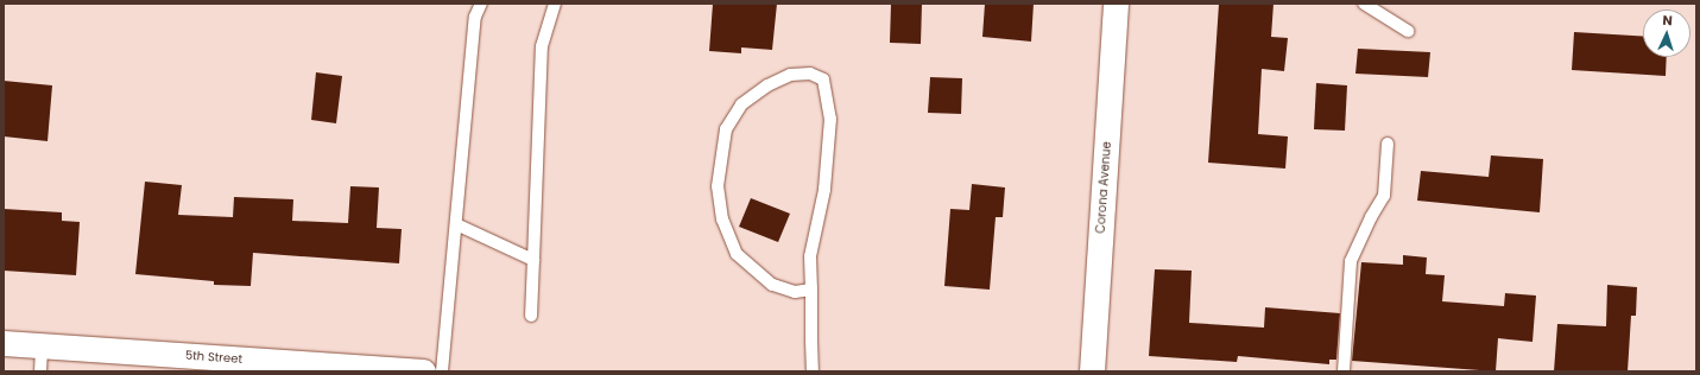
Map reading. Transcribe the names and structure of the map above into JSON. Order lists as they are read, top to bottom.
{
  "streets": {
    "street": ["Corona Avenue", "5th Street"]
  },
  "north": "top"
}
